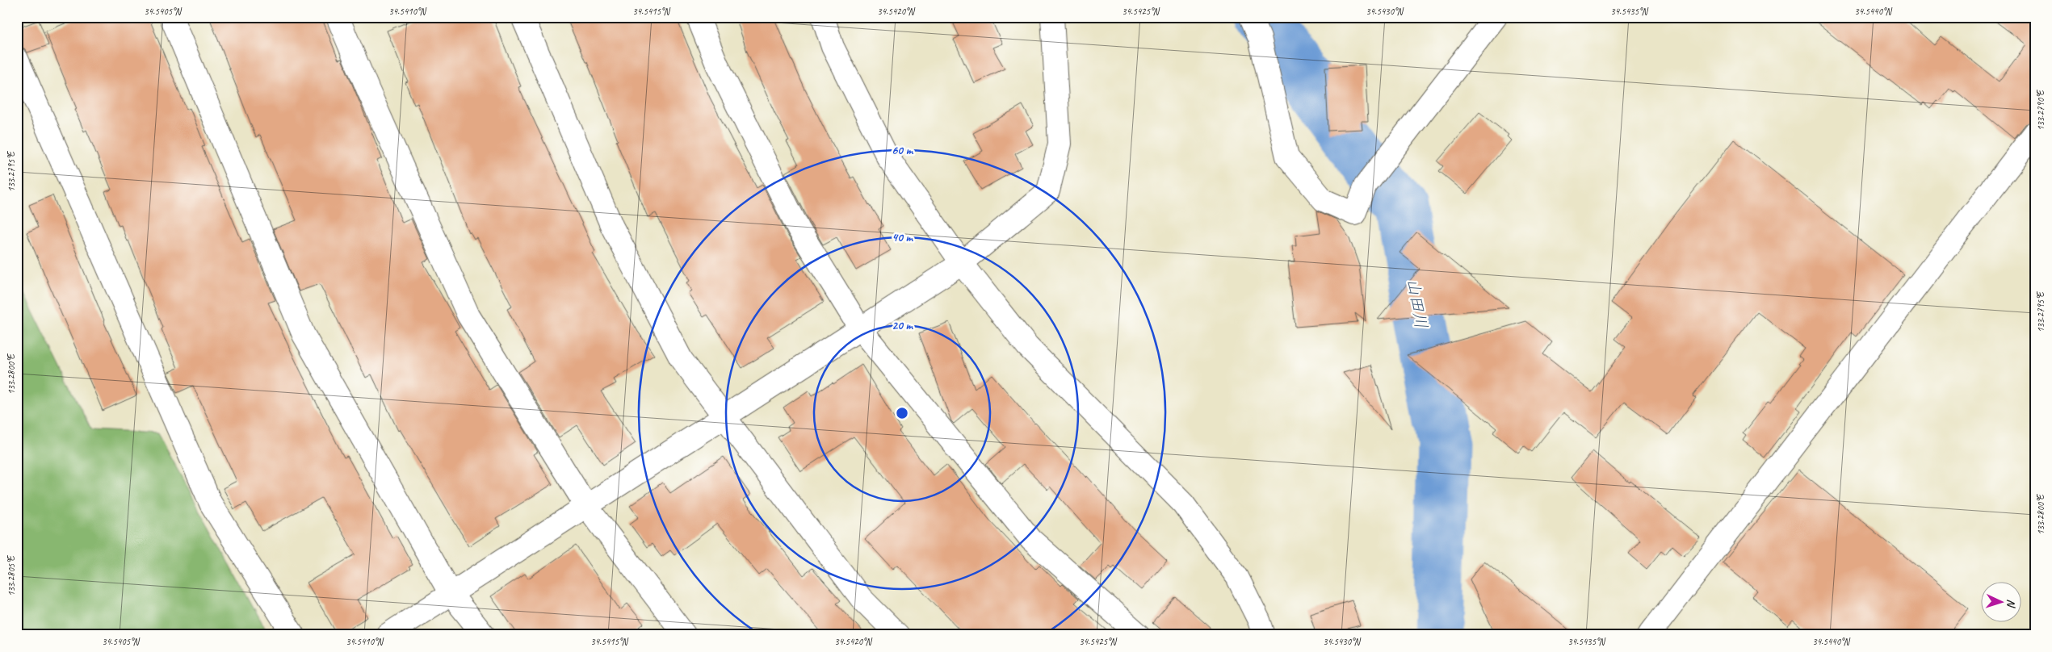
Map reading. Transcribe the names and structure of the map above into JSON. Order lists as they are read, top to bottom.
{
  "water": ["山田川"],
  "north": "right",
  "coordinates": [
    "34.5405°N",
    "34.5410°N",
    "34.5415°N",
    "34.5420°N",
    "34.5425°N",
    "34.5430°N",
    "34.5435°N",
    "34.5440°N",
    "133.2790°E",
    "133.2795°E",
    "133.2800°E",
    "133.2805°E"
  ],
  "rings": ["60 m", "40 m", "20 m"]
}
